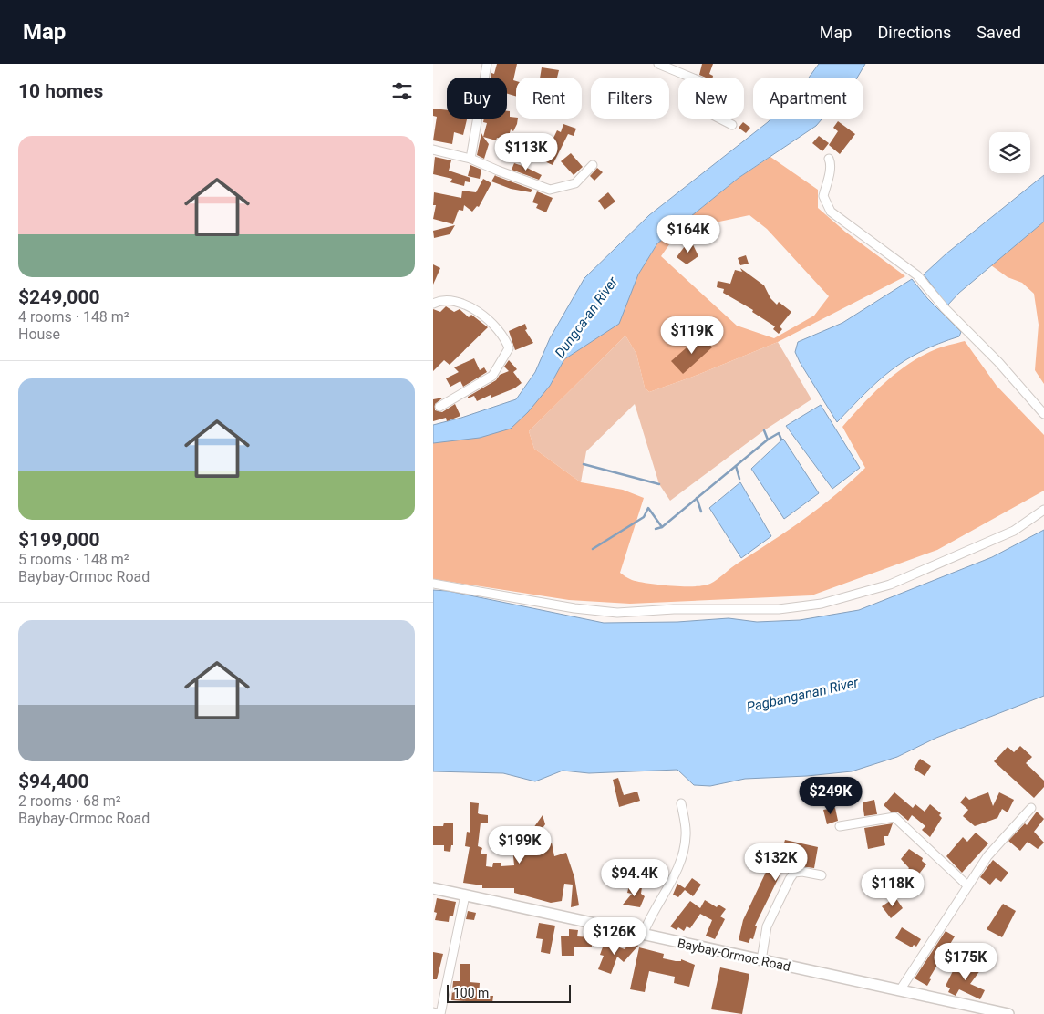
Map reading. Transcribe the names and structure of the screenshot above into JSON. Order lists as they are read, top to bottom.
{
  "streets": {
    "main road": ["Baybay-Ormoc Road"]
  },
  "water": ["Dungca-an River", "Pagbanganan River"],
  "scale_bar": "100 m",
  "page": {
    "header": "Map",
    "nav": ["Map", "Directions", "Saved"],
    "heading": "10 homes",
    "chip": [
      "Buy",
      "Rent",
      "Filters",
      "New",
      "Apartment"
    ],
    "list": [
      {
        "name": "$249,000",
        "note": "4 rooms · 148 m² · House"
      },
      {
        "name": "$199,000",
        "note": "5 rooms · 148 m² · Baybay-Ormoc Road"
      },
      {
        "name": "$94,400",
        "note": "2 rooms · 68 m² · Baybay-Ormoc Road"
      }
    ],
    "price": [
      "$113K",
      "$164K",
      "$119K",
      "$249K",
      "$199K",
      "$132K",
      "$94.4K",
      "$118K",
      "$126K",
      "$175K"
    ],
    "scale": "100 m"
  }
}
